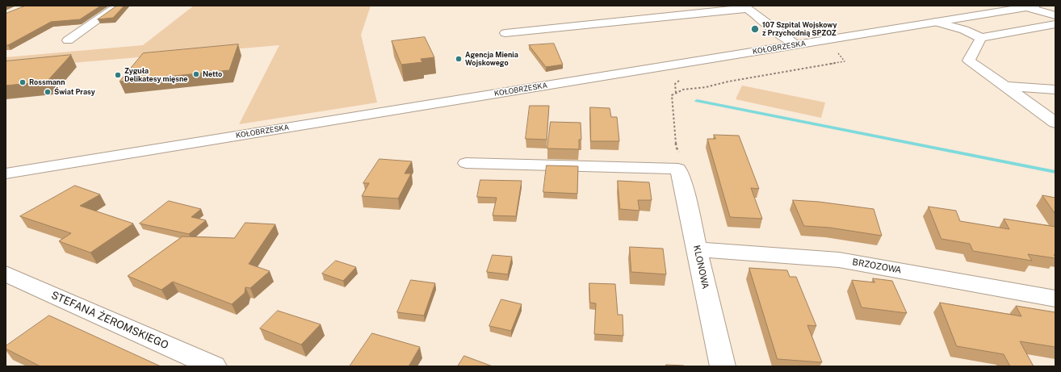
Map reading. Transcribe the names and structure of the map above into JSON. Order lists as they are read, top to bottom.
{
  "streets": {
    "street": [
      "KOŁOBRZESKA",
      "BRZOZOWA",
      "KLONOWA",
      "STEFANA ŻEROMSKIEGO"
    ]
  },
  "crossings": [
    ["BRZOZOWA", "KLONOWA"]
  ],
  "places": [
    "107 Szpital Wojskowy z Przychodnią SPZOZ",
    "Agencja Mienia Wojskowego",
    "Netto",
    "Zyguła Delikatesy mięsne",
    "Rossmann",
    "Świat Prasy"
  ]
}
